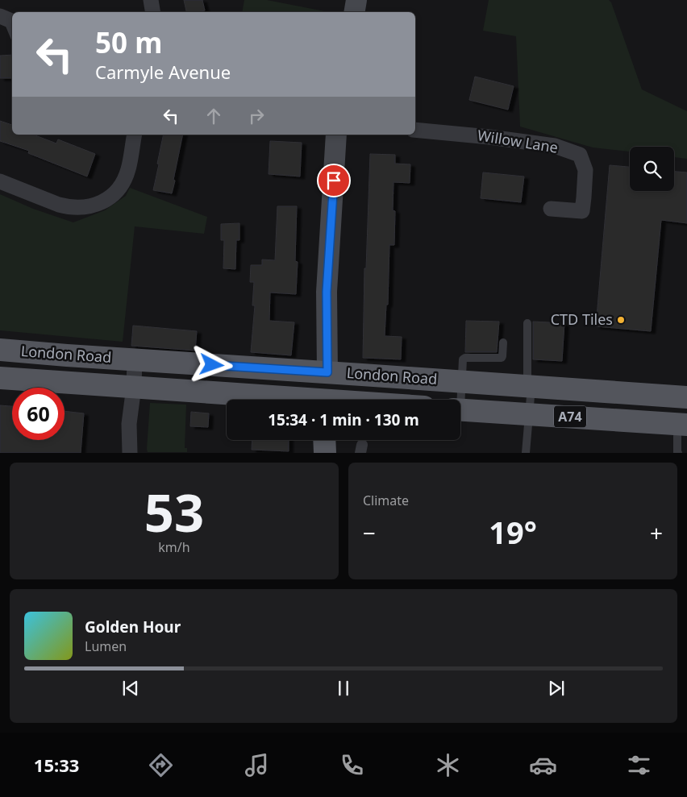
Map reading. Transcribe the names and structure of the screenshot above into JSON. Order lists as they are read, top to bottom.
{
  "streets": {
    "main road": ["London Road", "A74"],
    "street": ["Willow Lane"]
  },
  "places": ["CTD Tiles"],
  "page": {
    "turn": ["50 m", "Carmyle Avenue"],
    "limit": "60",
    "trip": "15:34 · 1 min · 130 m",
    "tile": [
      ["53", "km/h"],
      "Climate"
    ],
    "heat": ["−", "19°", "+"],
    "song": ["Golden Hour", "Lumen"],
    "tabs": "15:33"
  }
}
